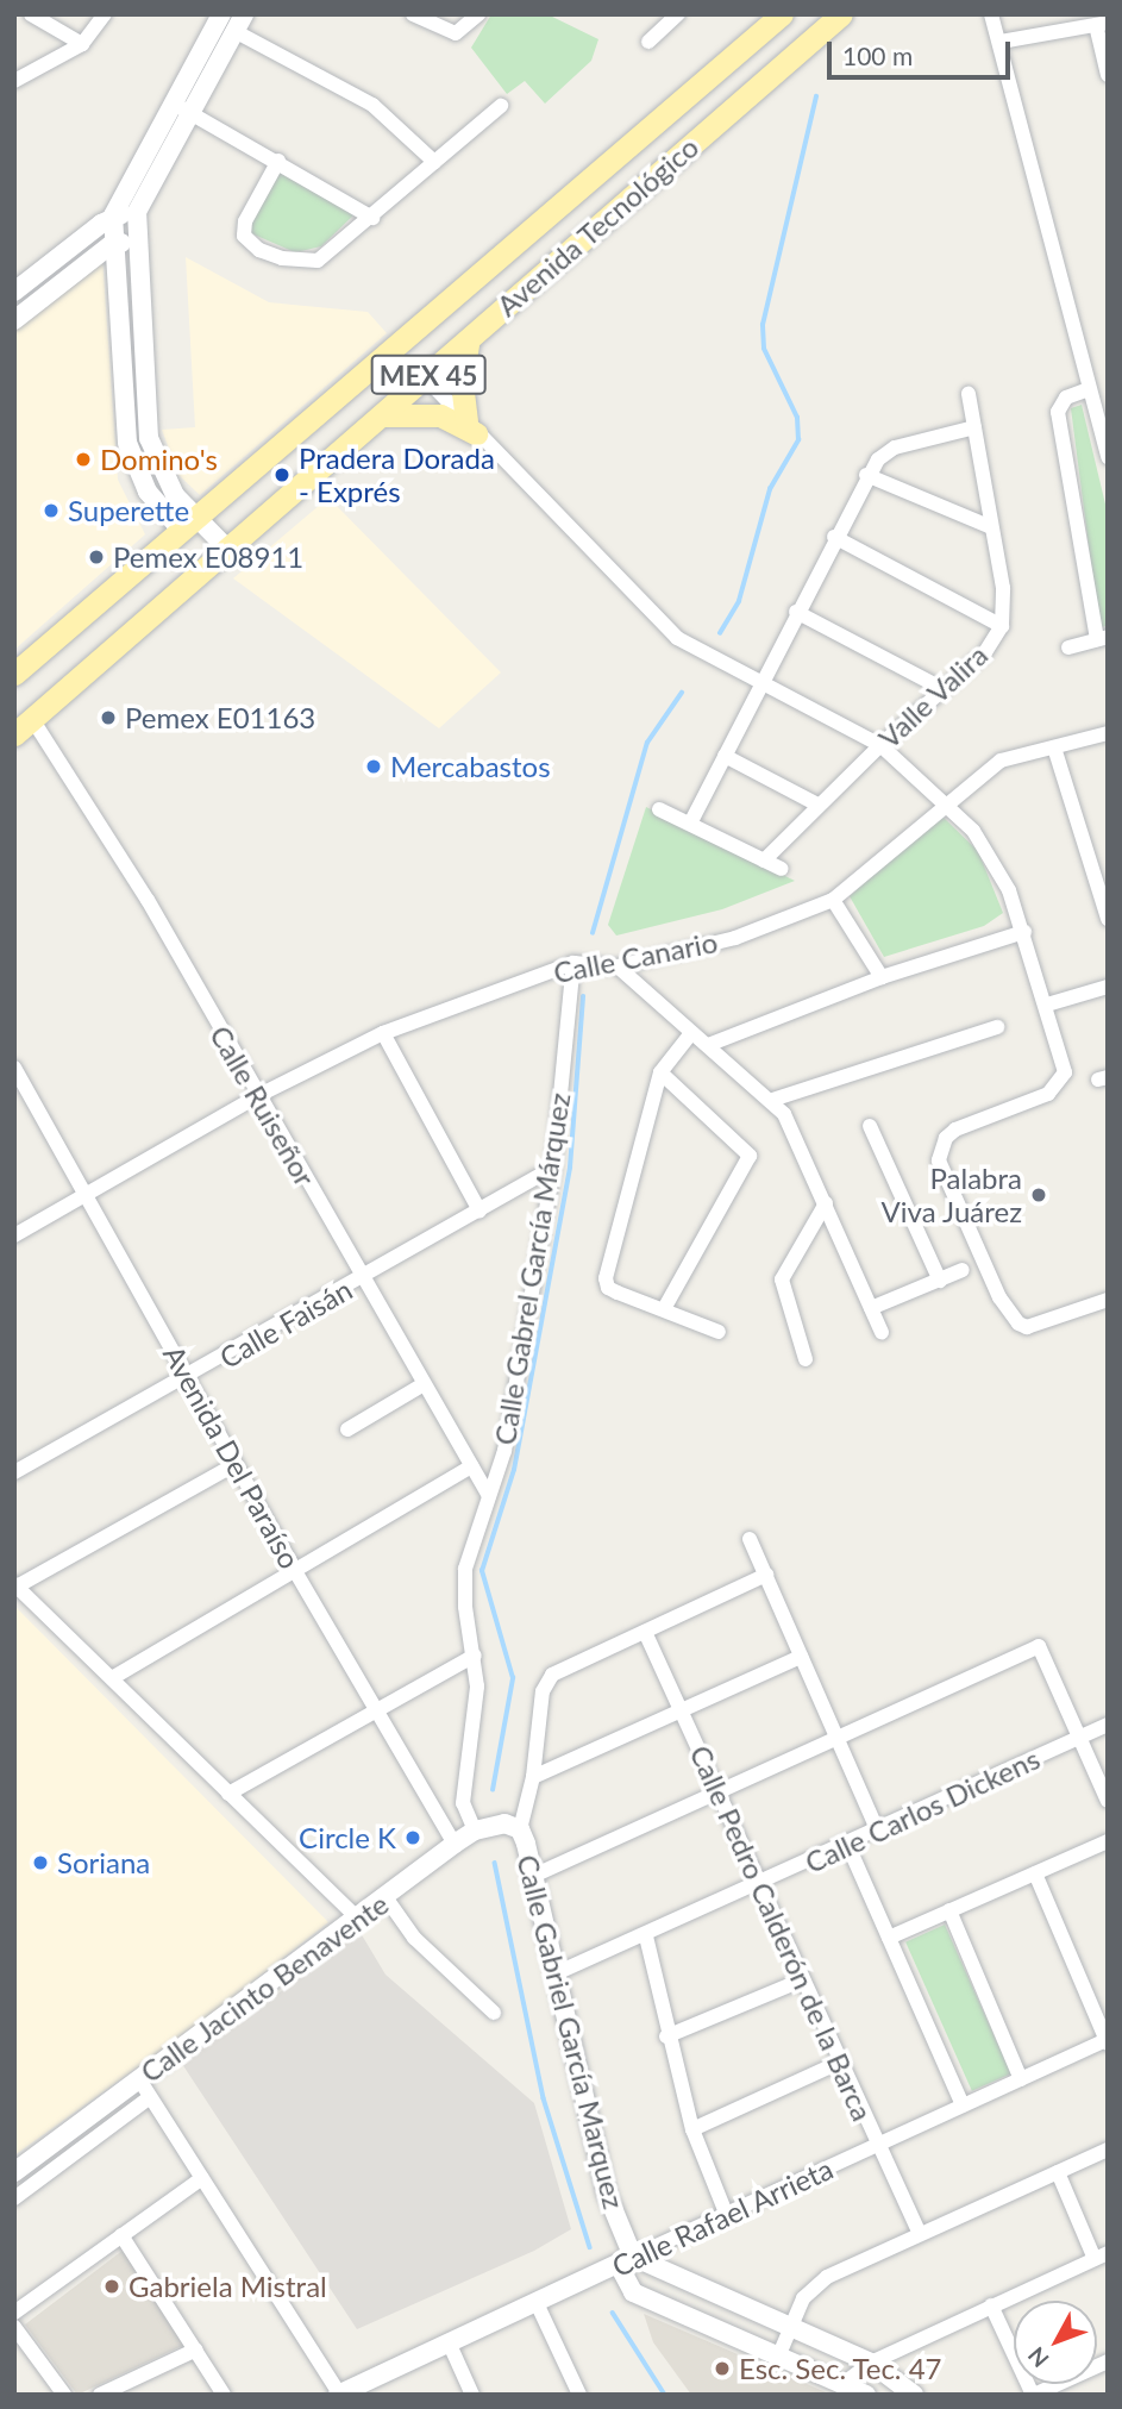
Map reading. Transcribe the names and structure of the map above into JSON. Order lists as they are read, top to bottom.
{
  "streets": {
    "main road": ["Avenida Tecnológico", "MEX 45"],
    "street": [
      "Valle Valira",
      "Calle Canario",
      "Calle Ruiseñor",
      "Calle Gabrel García Márquez",
      "Calle Faisán",
      "Avenida Del Paraíso",
      "Calle Carlos Dickens",
      "Calle Pedro Calderón de la Barca",
      "Calle Jacinto Benavente",
      "Calle Gabriel García Marquez",
      "Calle Rafael Arrieta"
    ]
  },
  "crossings": [
    ["Avenida Tecnológico", "Calle Ruiseñor"],
    ["Calle Canario", "Calle Ruiseñor"],
    ["Calle Canario", "Calle Gabrel García Márquez"],
    ["Calle Canario", "Avenida Del Paraíso"],
    ["Calle Ruiseñor", "Calle Gabrel García Márquez"],
    ["Calle Ruiseñor", "Calle Faisán"],
    ["Calle Gabrel García Márquez", "Calle Faisán"],
    ["Calle Gabrel García Márquez", "Calle Jacinto Benavente"],
    ["Calle Faisán", "Avenida Del Paraíso"],
    ["Avenida Del Paraíso", "Calle Jacinto Benavente"],
    ["Calle Carlos Dickens", "Calle Pedro Calderón de la Barca"],
    ["Calle Carlos Dickens", "Calle Gabriel García Marquez"],
    ["Calle Pedro Calderón de la Barca", "Calle Gabriel García Marquez"],
    ["Calle Pedro Calderón de la Barca", "Calle Rafael Arrieta"],
    ["Calle Jacinto Benavente", "Calle Gabriel García Marquez"],
    ["Calle Gabriel García Marquez", "Calle Rafael Arrieta"]
  ],
  "places": [
    "Domino's",
    "Pradera Dorada - Exprés",
    "Superette",
    "Pemex E08911",
    "Pemex E01163",
    "Mercabastos",
    "Palabra Viva Juárez",
    "Circle K",
    "Soriana",
    "Gabriela Mistral",
    "Esc. Sec. Tec. 47"
  ],
  "scale_bar": "100 m",
  "north": "bottom left"
}
